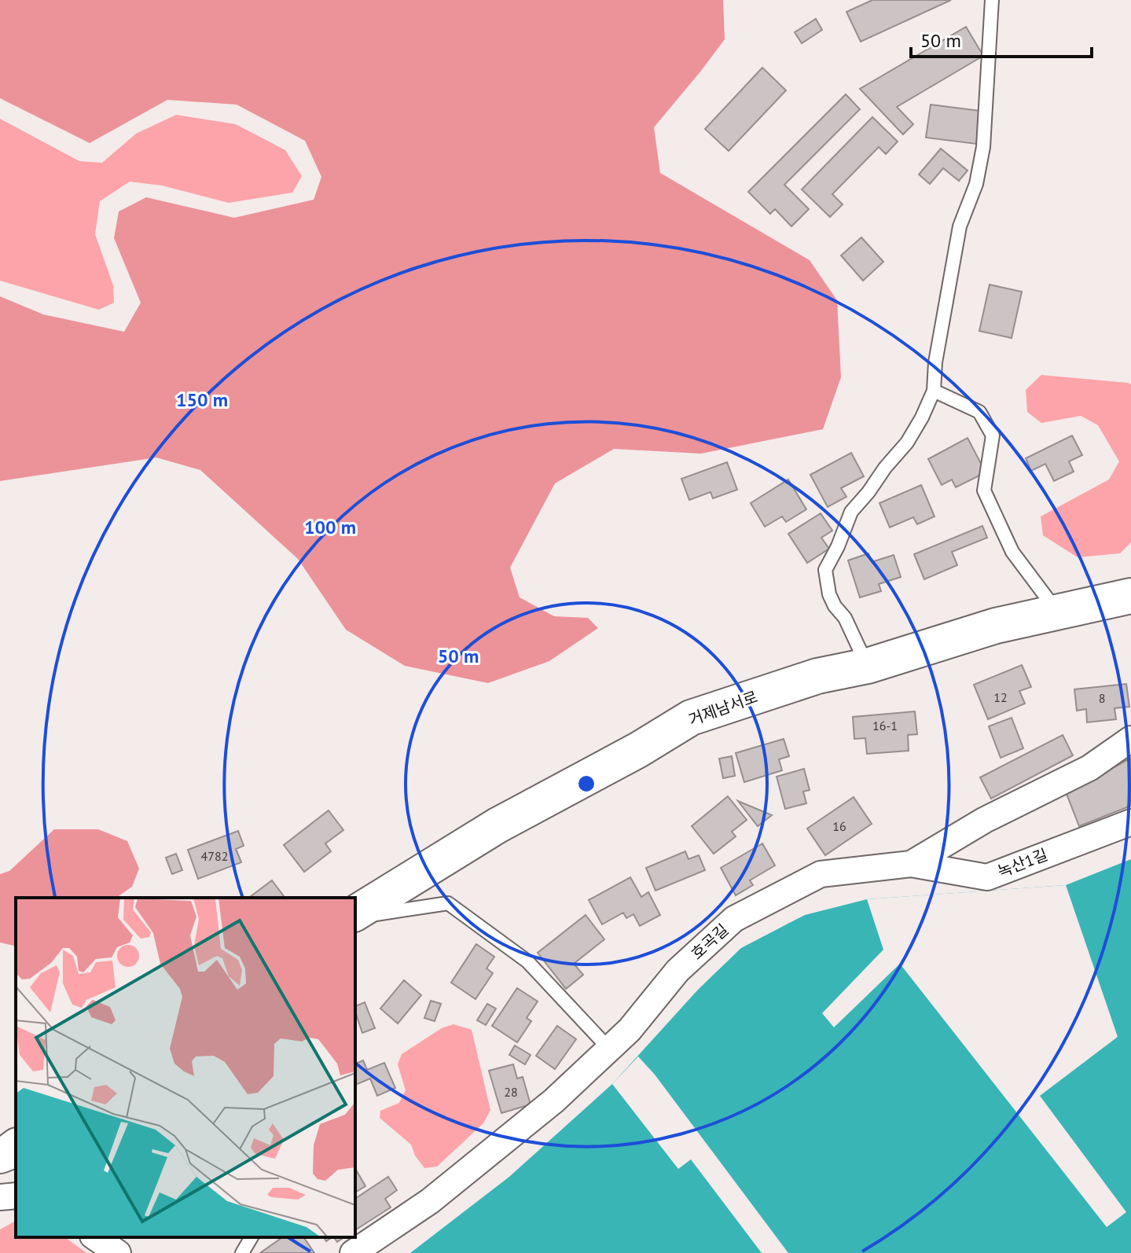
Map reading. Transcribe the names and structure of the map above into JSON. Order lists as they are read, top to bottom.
{
  "streets": {
    "main road": ["거제남서로"],
    "street": ["녹산1길", "호곡길"]
  },
  "crossings": [
    ["녹산1길", "호곡길"]
  ],
  "house_numbers": [
    "12",
    "8",
    "16-1",
    "16",
    "4782",
    "28"
  ],
  "scale_bar": "50 m",
  "rings": ["150 m", "100 m", "50 m"]
}
